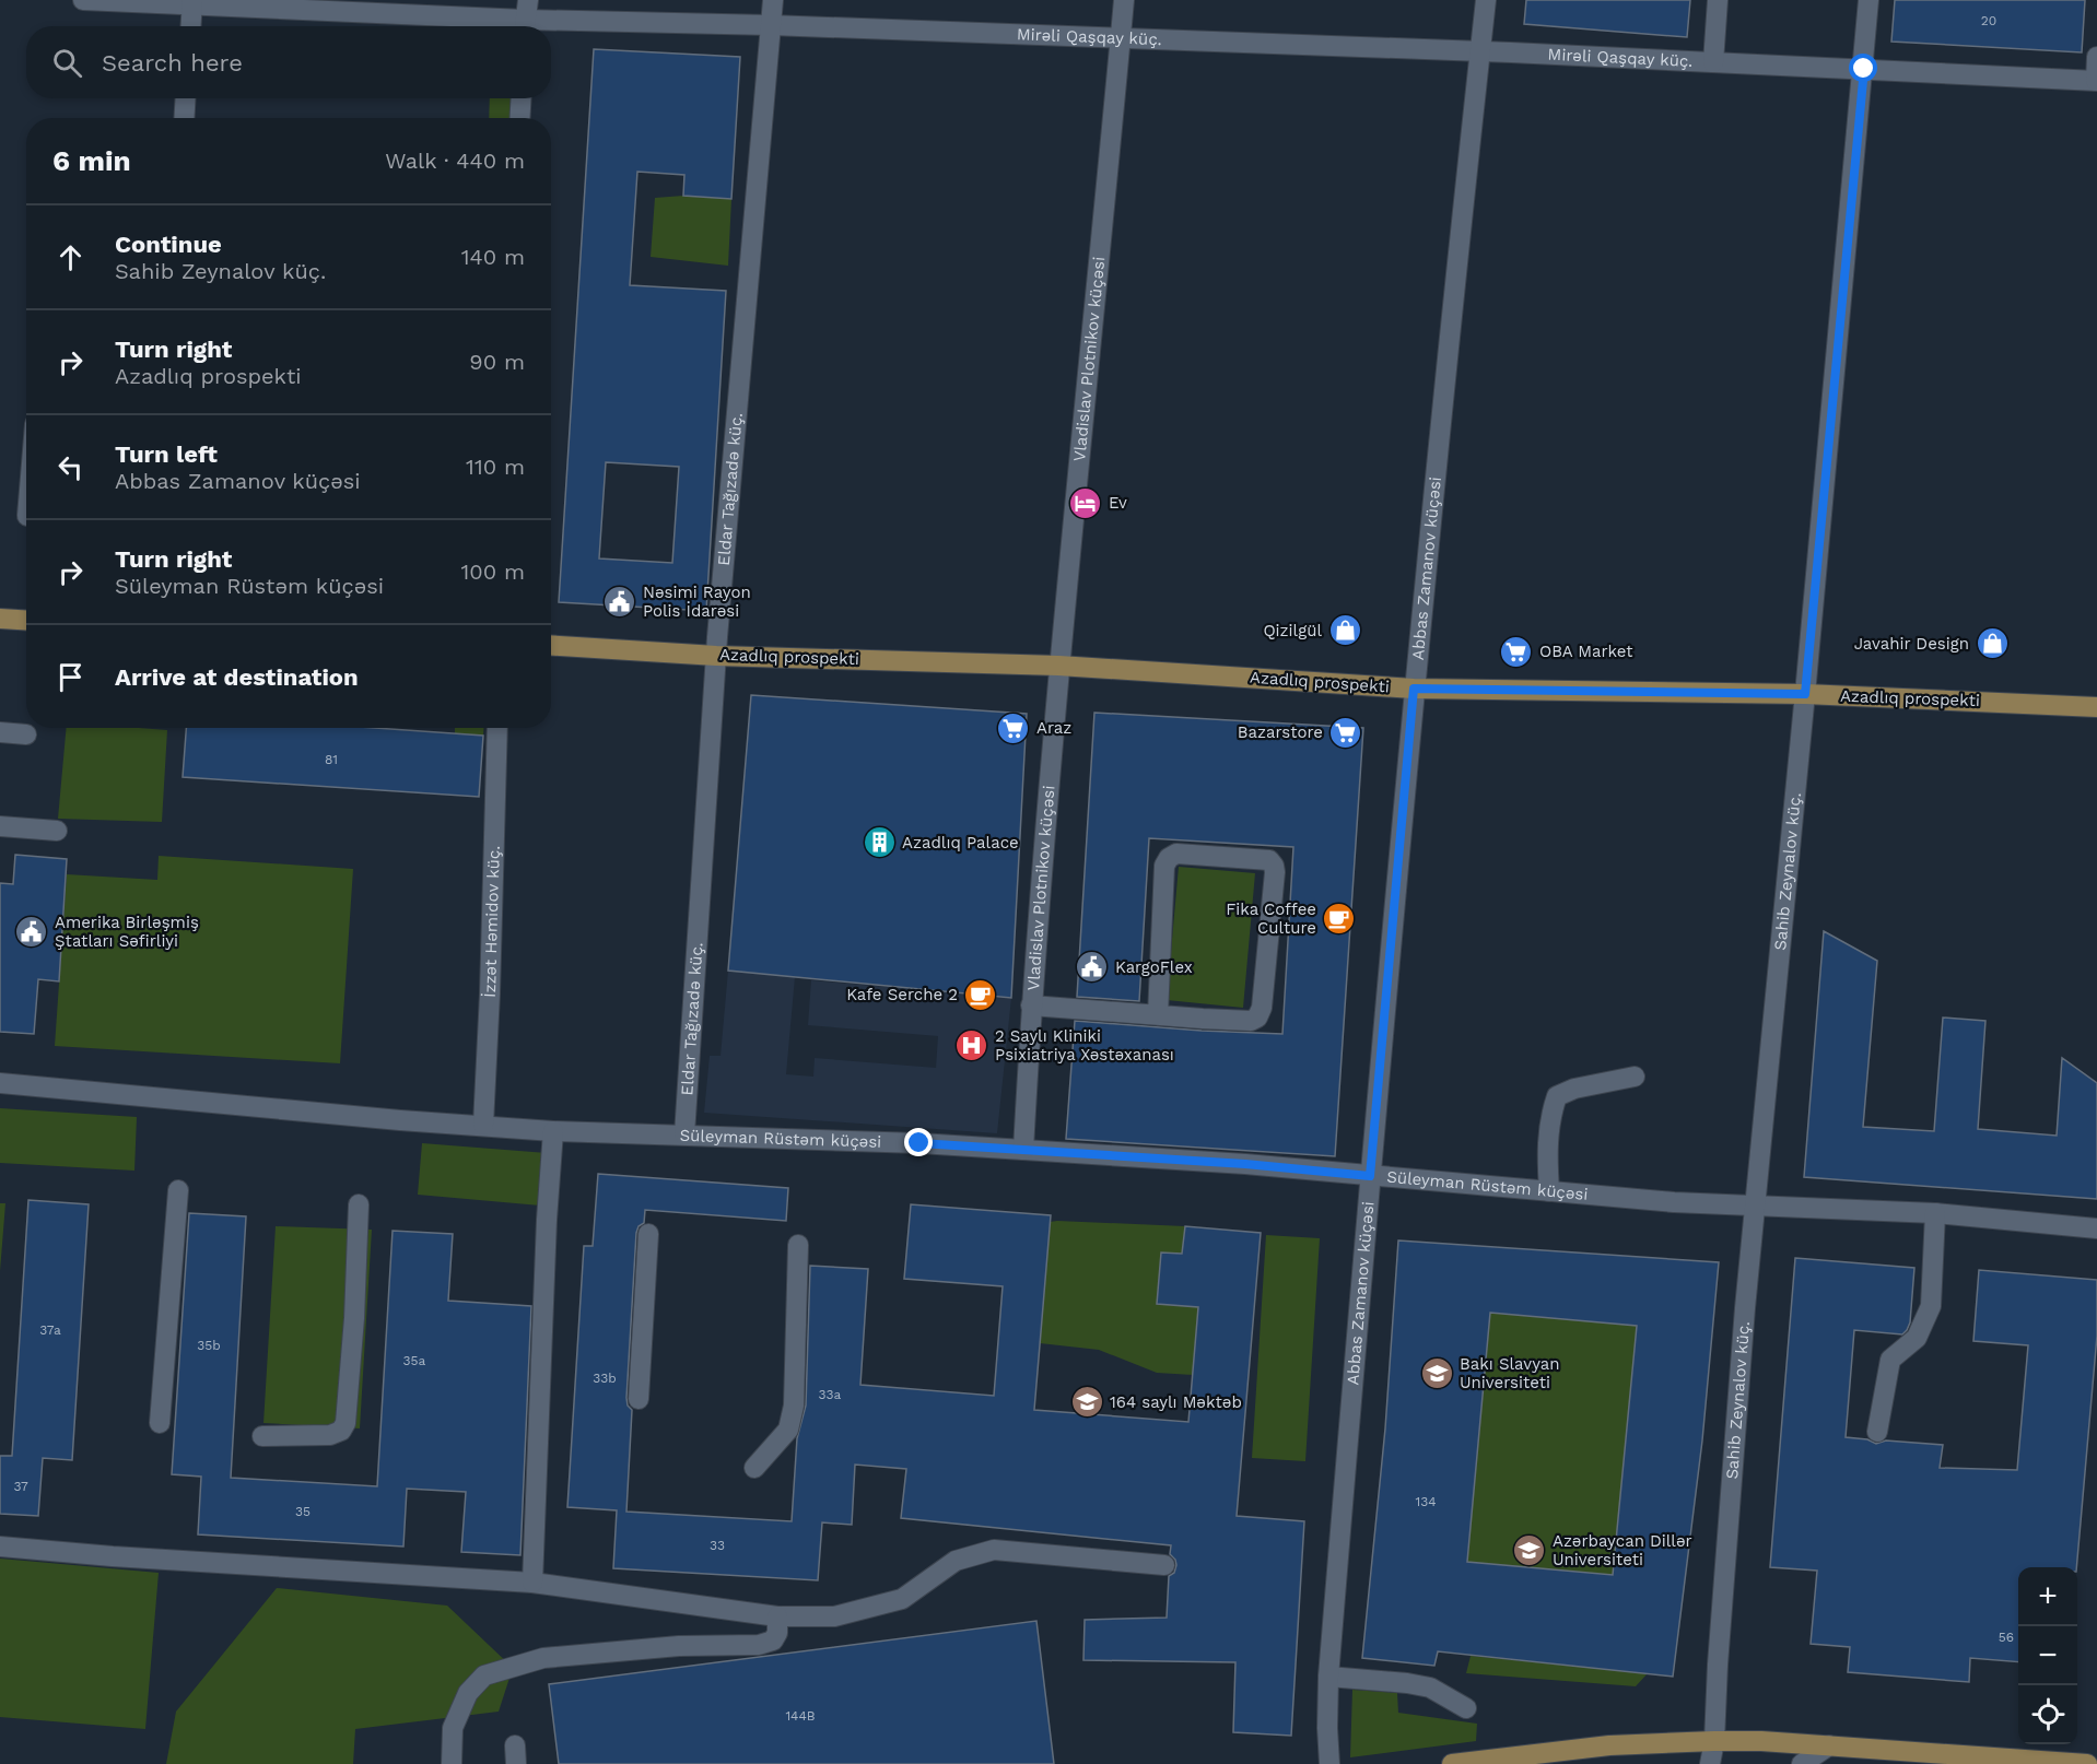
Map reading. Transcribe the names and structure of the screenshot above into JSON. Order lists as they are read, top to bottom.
{
  "streets": {
    "main road": ["Azadlıq prospekti"],
    "street": [
      "Mirəli Qaşqay küç.",
      "Vladislav Plotnikov küçəsi",
      "Eldar Tağızadə küç.",
      "Abbas Zamanov küçəsi",
      "Sahib Zeynalov küç.",
      "İzzət Həmidov küç.",
      "Süleyman Rüstəm küçəsi"
    ]
  },
  "crossings": [
    ["Mirəli Qaşqay küç.", "Vladislav Plotnikov küçəsi"],
    ["Mirəli Qaşqay küç.", "Eldar Tağızadə küç."],
    ["Mirəli Qaşqay küç.", "Abbas Zamanov küçəsi"],
    ["Mirəli Qaşqay küç.", "Sahib Zeynalov küç."],
    ["Vladislav Plotnikov küçəsi", "Azadlıq prospekti"],
    ["Vladislav Plotnikov küçəsi", "Süleyman Rüstəm küçəsi"],
    ["Eldar Tağızadə küç.", "Azadlıq prospekti"],
    ["Eldar Tağızadə küç.", "Süleyman Rüstəm küçəsi"],
    ["Abbas Zamanov küçəsi", "Azadlıq prospekti"],
    ["Abbas Zamanov küçəsi", "Süleyman Rüstəm küçəsi"],
    ["Azadlıq prospekti", "Sahib Zeynalov küç."],
    ["Sahib Zeynalov küç.", "Süleyman Rüstəm küçəsi"],
    ["İzzət Həmidov küç.", "Süleyman Rüstəm küçəsi"]
  ],
  "places": {
    "hotel": ["Ev"],
    "public building": ["Nəsimi Rayon Polis İdarəsi", "Amerika Birləşmiş Ştatları Səfirliyi", "KargoFlex"],
    "shop": ["Qizilgül", "Javahir Design"],
    "supermarket": ["OBA Market", "Araz", "Bazarstore"],
    "building": ["Azadlıq Palace"],
    "cafe": ["Fika Coffee Culture", "Kafe Serche 2"],
    "hospital": ["2 Saylı Kliniki Psixiatriya Xəstəxanası"],
    "school or university": ["Bakı Slavyan Universiteti", "164 saylı Məktəb", "Azərbaycan Dillər Universiteti"]
  },
  "house_numbers": [
    "20",
    "81",
    "37a",
    "35b",
    "35a",
    "33b",
    "33a",
    "37",
    "134",
    "35",
    "33",
    "56",
    "144B"
  ],
  "page": {
    "search": "Search here",
    "heading": ["6 min", "Walk · 440 m"],
    "list": [
      ["Continue", "Sahib Zeynalov küç.", "140 m"],
      ["Turn right", "Azadlıq prospekti", "90 m"],
      ["Turn left", "Abbas Zamanov küçəsi", "110 m"],
      ["Turn right", "Süleyman Rüstəm küçəsi", "100 m"],
      "Arrive at destination"
    ],
    "map_buttons": ["+", "−"]
  }
}
